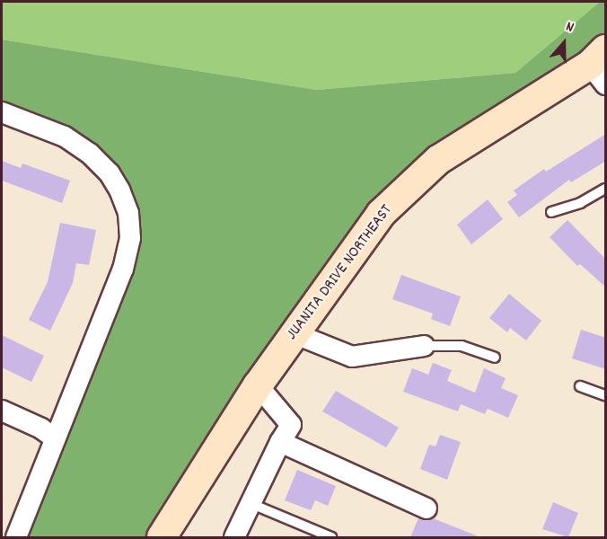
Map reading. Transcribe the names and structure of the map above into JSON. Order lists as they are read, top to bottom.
{
  "streets": {
    "main road": ["JUANITA DRIVE NORTHEAST"]
  },
  "north": "top"
}
